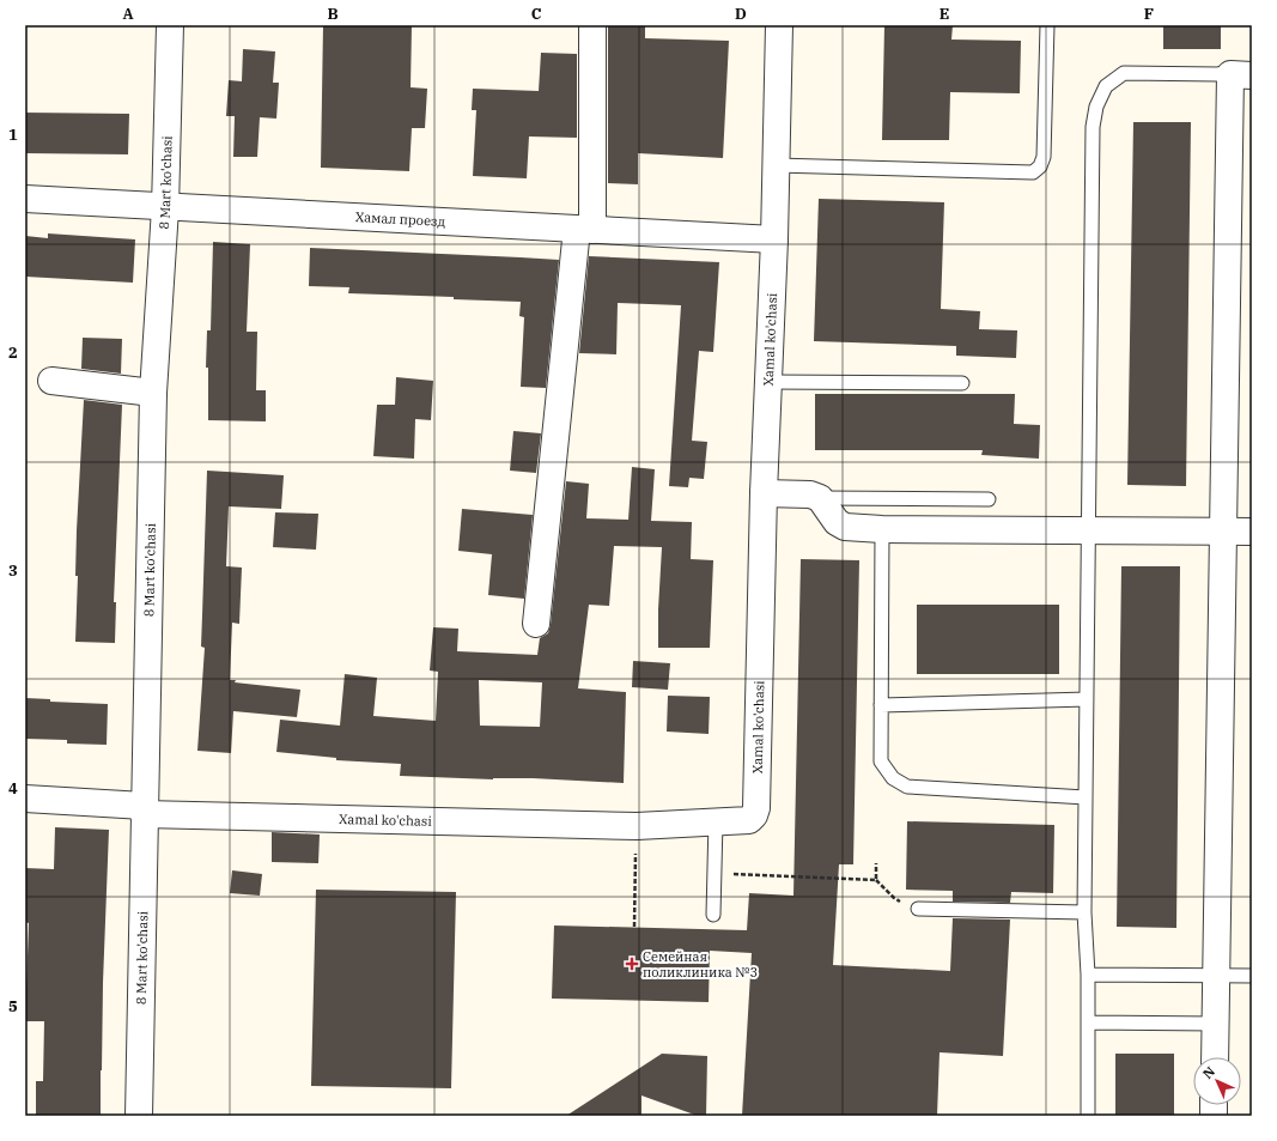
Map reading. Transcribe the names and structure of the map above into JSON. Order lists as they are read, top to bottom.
{
  "streets": {
    "street": ["8 Mart ko'chasi", "Хамал проезд", "Xamal ko'chasi"]
  },
  "crossings": [
    ["8 Mart ko'chasi", "Хамал проезд"],
    ["8 Mart ko'chasi", "Xamal ko'chasi"],
    ["Хамал проезд", "Xamal ko'chasi"]
  ],
  "places": {
    "health": ["Семейная поликлиника №3"]
  },
  "north": "top left",
  "grid": {
    "columns": [
      "A",
      "B",
      "C",
      "D",
      "E",
      "F"
    ],
    "rows": [
      "1",
      "2",
      "3",
      "4",
      "5"
    ]
  }
}
